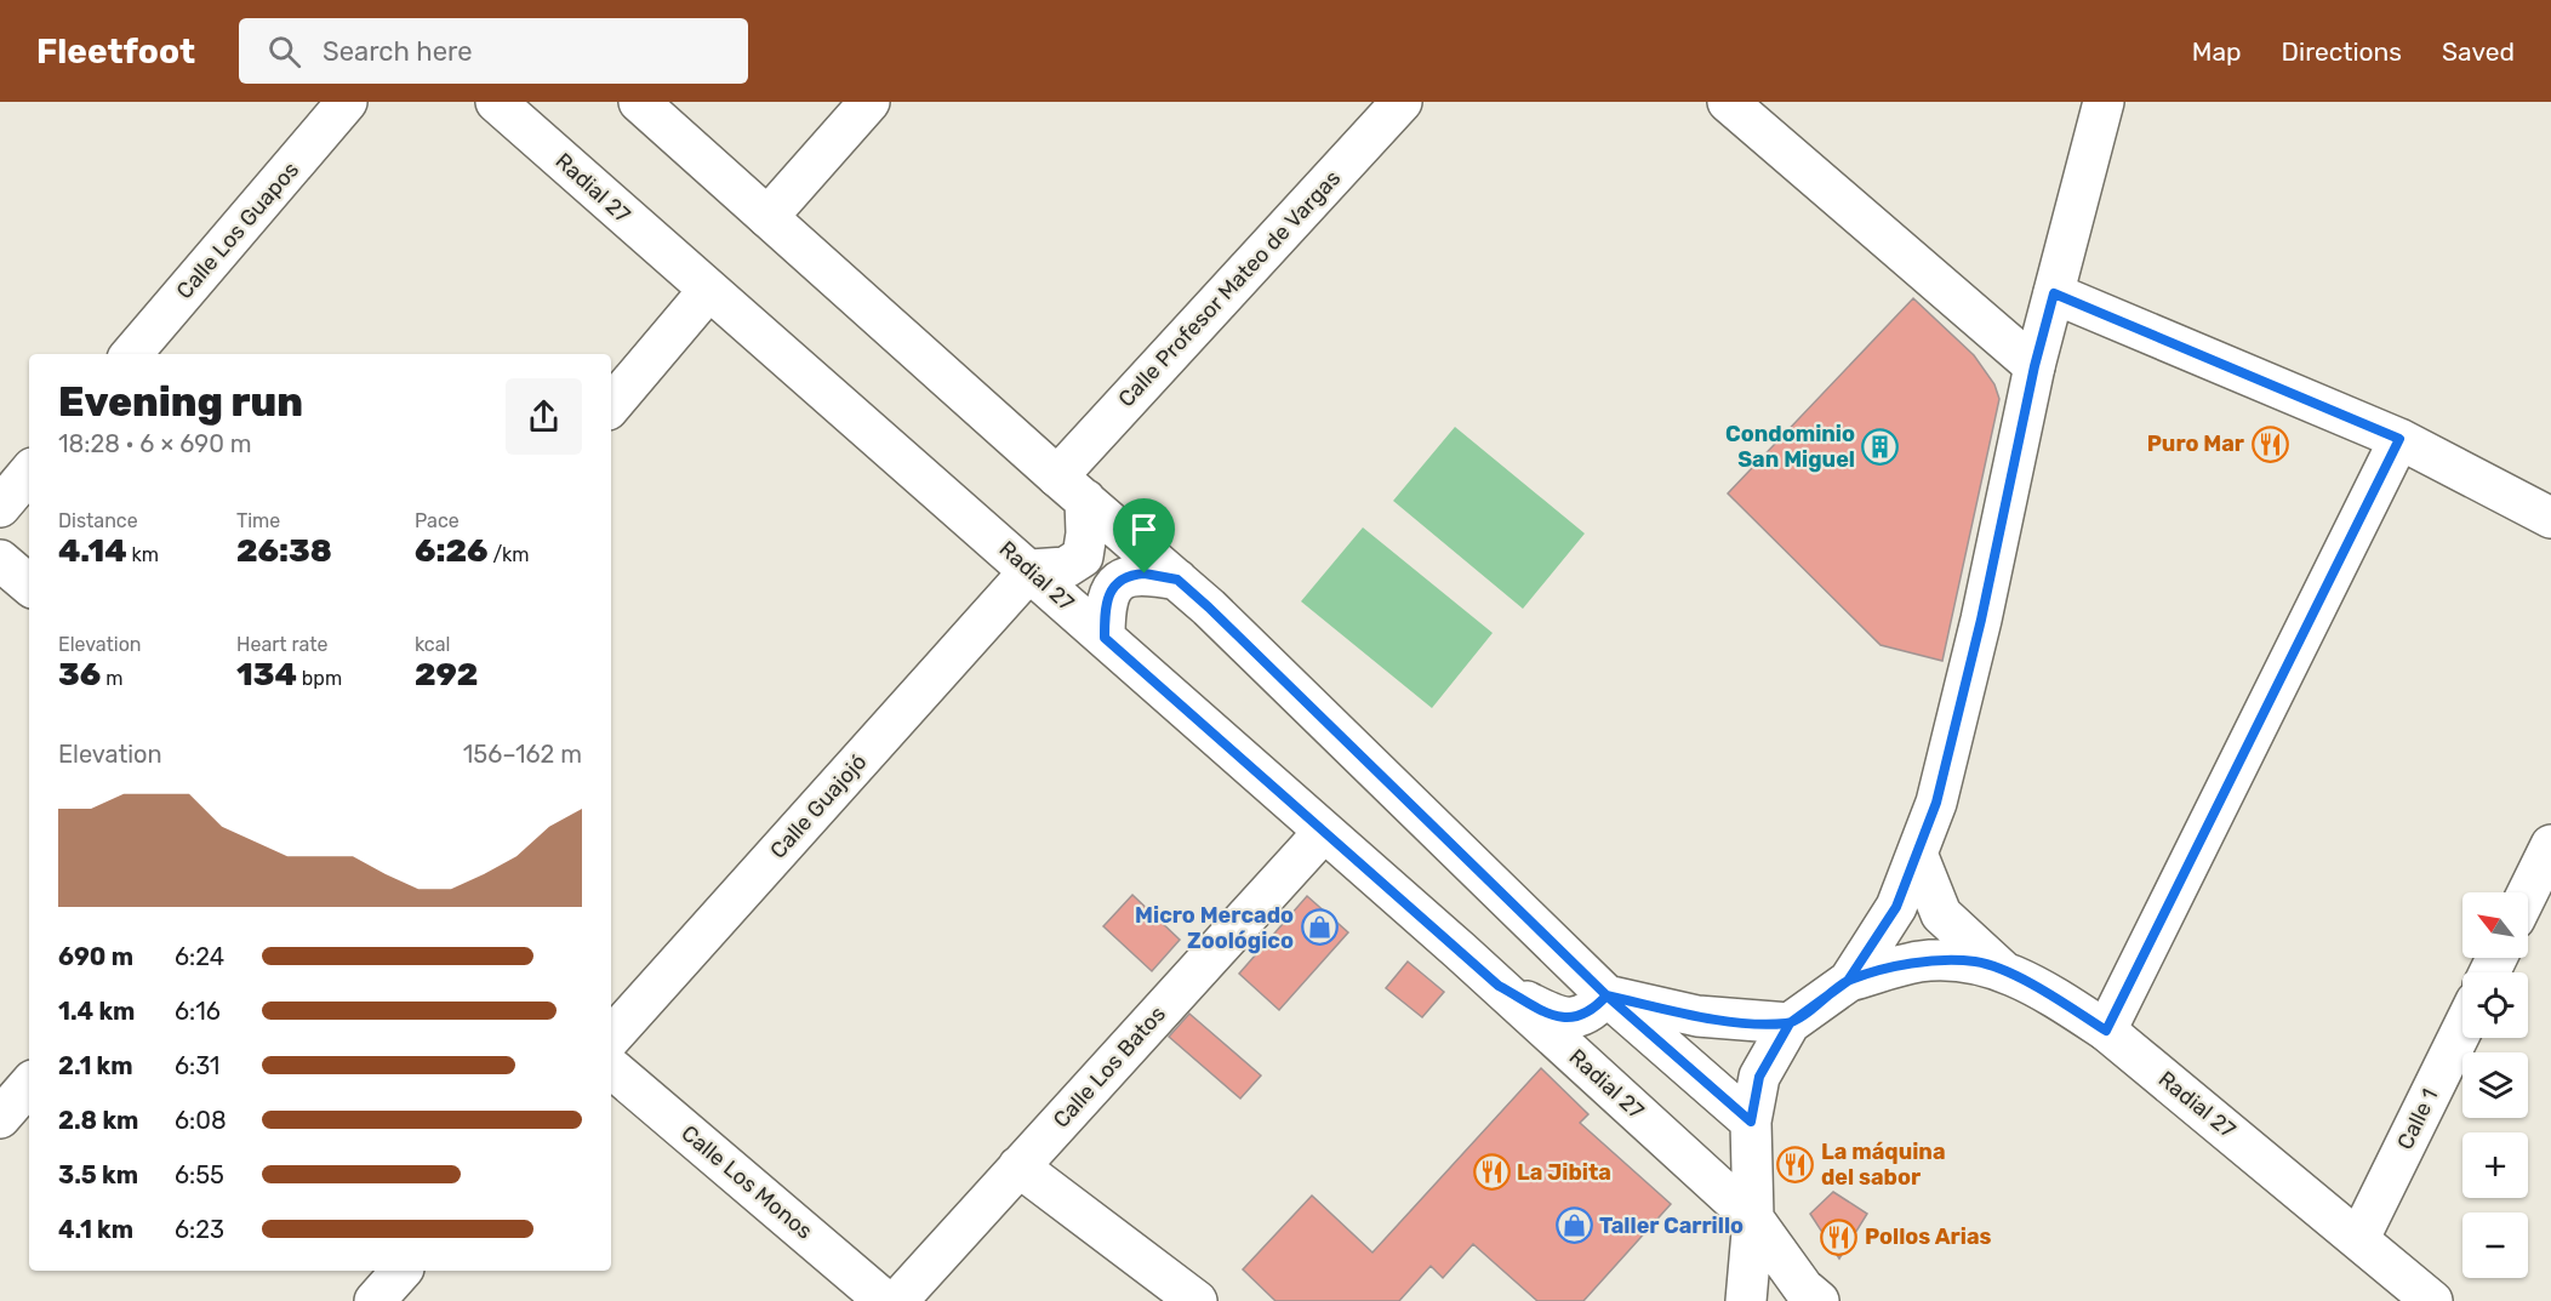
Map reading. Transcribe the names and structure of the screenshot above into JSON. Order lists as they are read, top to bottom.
{
  "streets": {
    "street": [
      "Radial 27",
      "Calle Los Guapos",
      "Calle Profesor Mateo de Vargas",
      "Calle Guajojó",
      "Calle Los Batos",
      "Calle 1",
      "Calle Los Monos"
    ]
  },
  "crossings": [
    ["Radial 27", "Calle Guajojó"],
    ["Radial 27", "Calle Los Batos"],
    ["Radial 27", "Calle 1"]
  ],
  "places": {
    "restaurant": [
      "Puro Mar",
      "La máquina del sabor",
      "La Jibita",
      "Pollos Arias"
    ],
    "building": ["Condominio San Miguel"],
    "shop": ["Micro Mercado Zoológico", "Taller Carrillo"]
  },
  "north": "top left",
  "page": {
    "header": "Fleetfoot",
    "search": "Search here",
    "nav": ["Map", "Directions", "Saved"],
    "heading": ["Evening run", "18:28 · 6 × 690 m"],
    "stats": [
      ["Distance", "4.14 km"],
      ["Time", "26:38"],
      ["Pace", "6:26 /km"],
      ["Elevation", "36 m"],
      ["Heart rate", "134 bpm"],
      ["kcal", "292"]
    ],
    "chart": ["Elevation", "156–162 m"],
    "map_buttons": ["+", "−"],
    "list": [
      {
        "name": "690 m",
        "note": "6:24"
      },
      {
        "name": "1.4 km",
        "note": "6:16"
      },
      {
        "name": "2.1 km",
        "note": "6:31"
      },
      {
        "name": "2.8 km",
        "note": "6:08"
      },
      {
        "name": "3.5 km",
        "note": "6:55"
      },
      {
        "name": "4.1 km",
        "note": "6:23"
      }
    ]
  }
}
